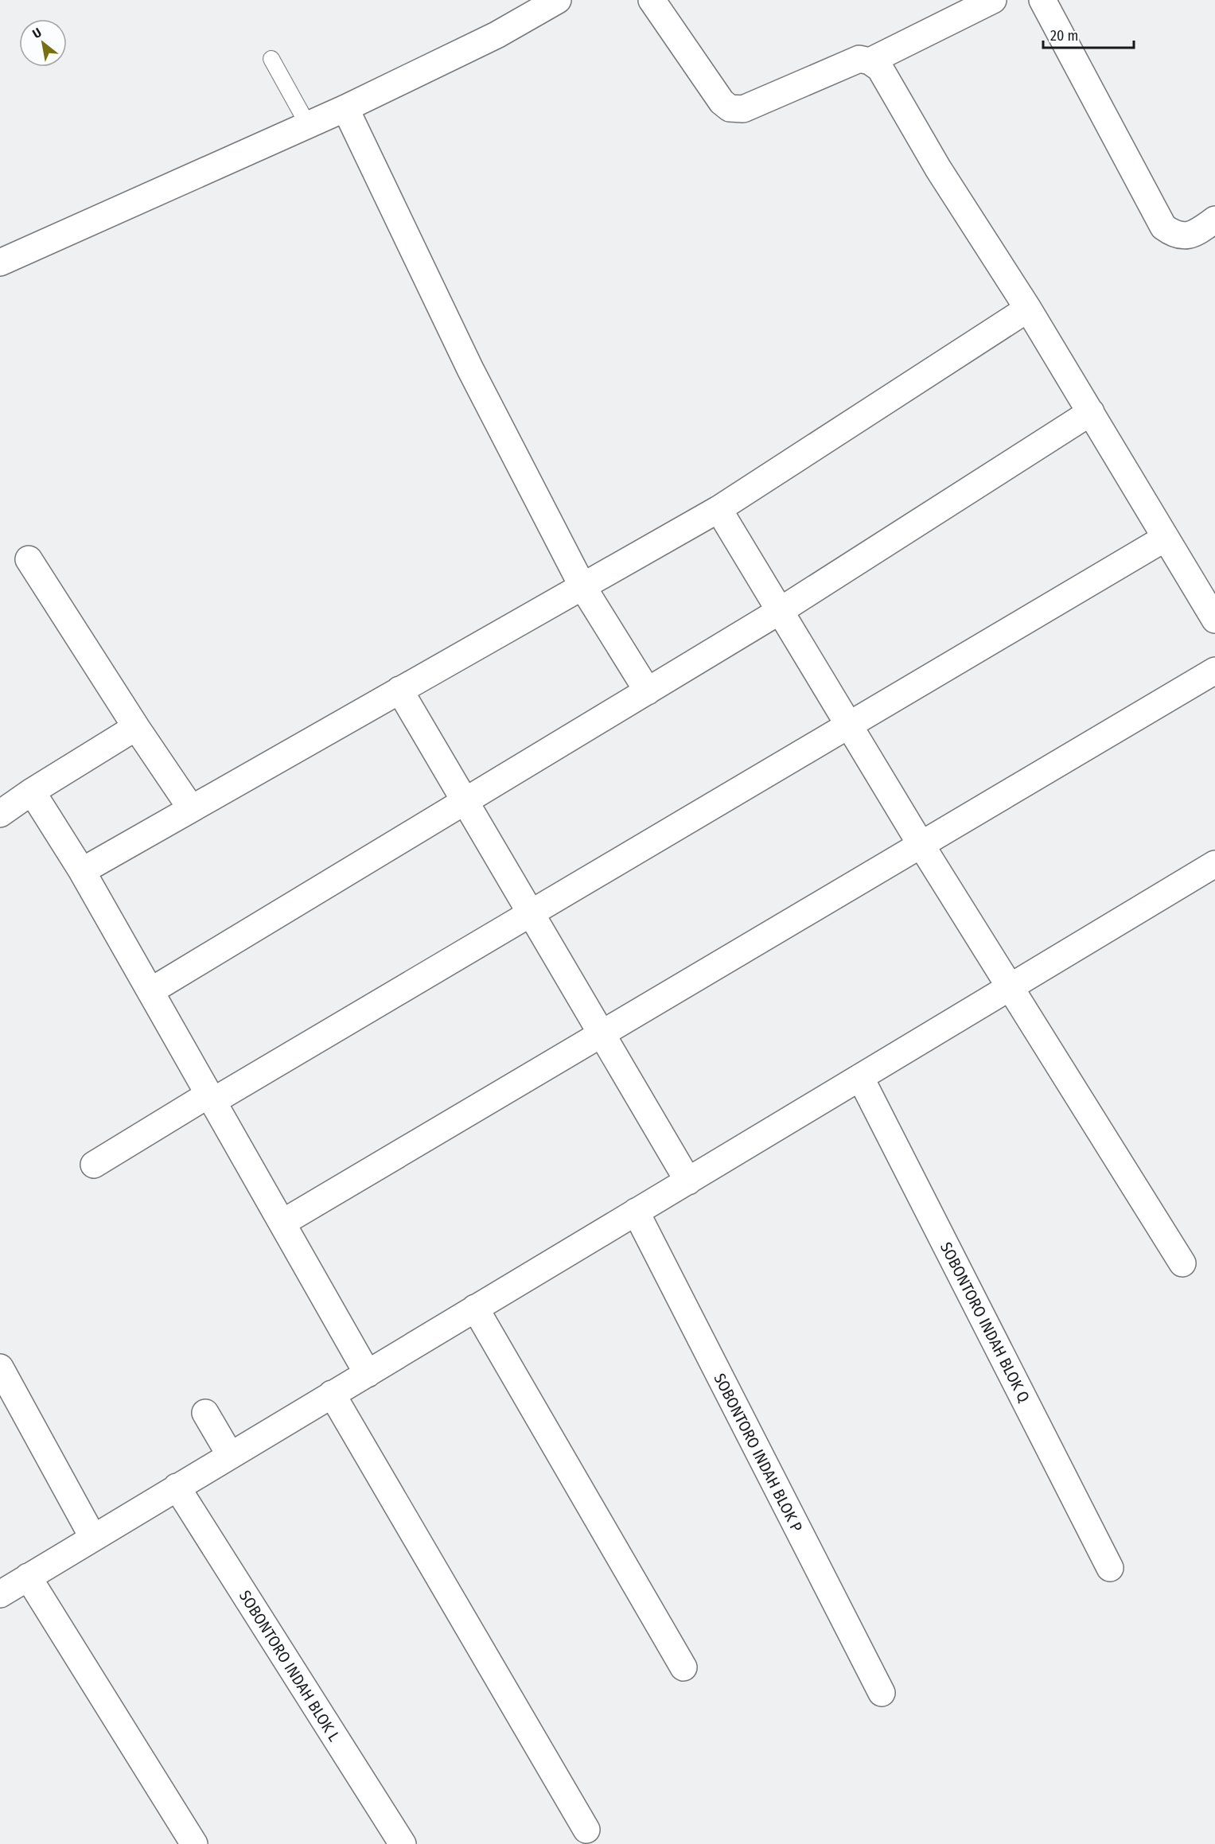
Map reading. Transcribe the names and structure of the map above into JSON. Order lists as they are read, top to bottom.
{
  "streets": {
    "street": ["SOBONTORO INDAH BLOK Q", "SOBONTORO INDAH BLOK P", "SOBONTORO INDAH BLOK L"]
  },
  "scale_bar": "20 m",
  "north": "top left"
}
